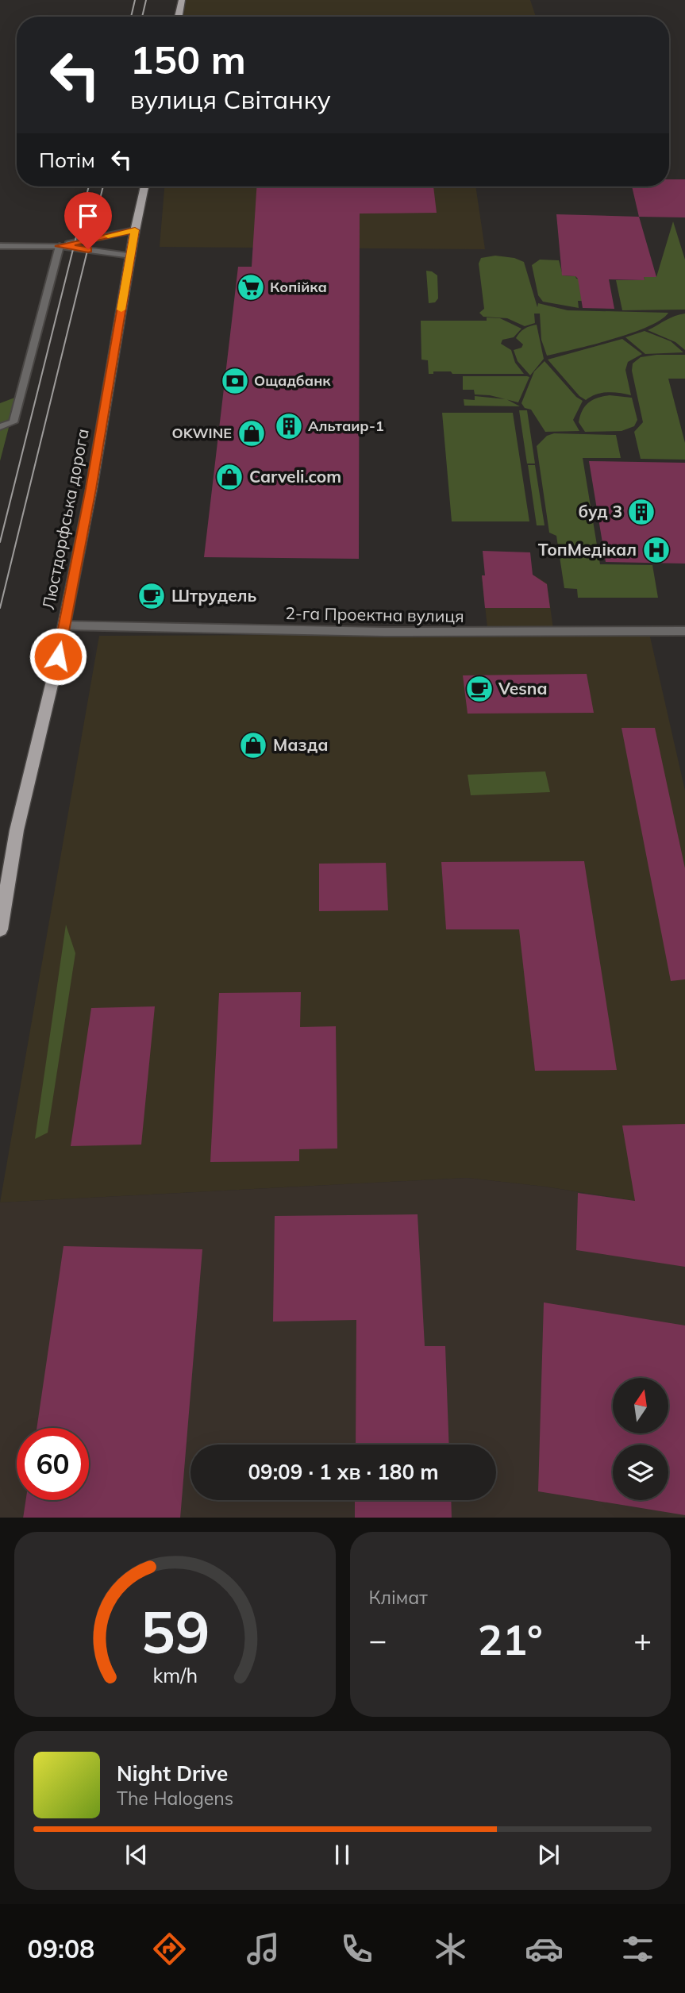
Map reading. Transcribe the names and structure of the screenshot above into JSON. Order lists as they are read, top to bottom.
{
  "streets": {
    "main road": ["Люстдорфська дорога"],
    "street": ["2-га Проектна вулиця"]
  },
  "crossings": [
    ["Люстдорфська дорога", "2-га Проектна вулиця"]
  ],
  "places": {
    "supermarket": ["Копійка"],
    "bank": ["Ощадбанк"],
    "building": ["Альтаир-1", "буд 3"],
    "shop": ["OKWINE", "Carveli.com", "Мазда"],
    "hospital": ["ТопМедікал"],
    "cafe": ["Штрудель", "Vesna"]
  },
  "north": "top",
  "page": {
    "turn": ["150 m", "вулиця Світанку"],
    "then": "Потім",
    "limit": "60",
    "trip": "09:09 · 1 хв · 180 m",
    "tile": "Клімат",
    "heat": ["−", "21°", "+"],
    "song": ["Night Drive", "The Halogens"],
    "tabs": "09:08",
    "gauge": ["59", "km/h"]
  }
}
